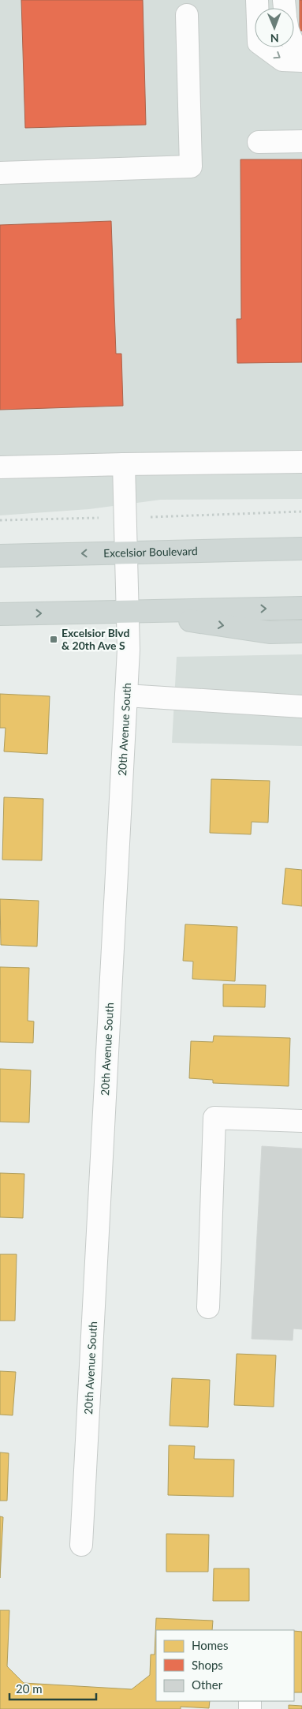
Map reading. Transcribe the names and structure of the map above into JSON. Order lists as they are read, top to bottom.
{
  "streets": {
    "main road": ["Excelsior Boulevard"],
    "street": ["20th Avenue South"]
  },
  "crossings": [
    ["Excelsior Boulevard", "20th Avenue South"]
  ],
  "places": {
    "transit": ["Excelsior Blvd & 20th Ave S"]
  },
  "legend": ["Homes", "Shops", "Other"],
  "scale_bar": "20 m",
  "north": "bottom"
}
